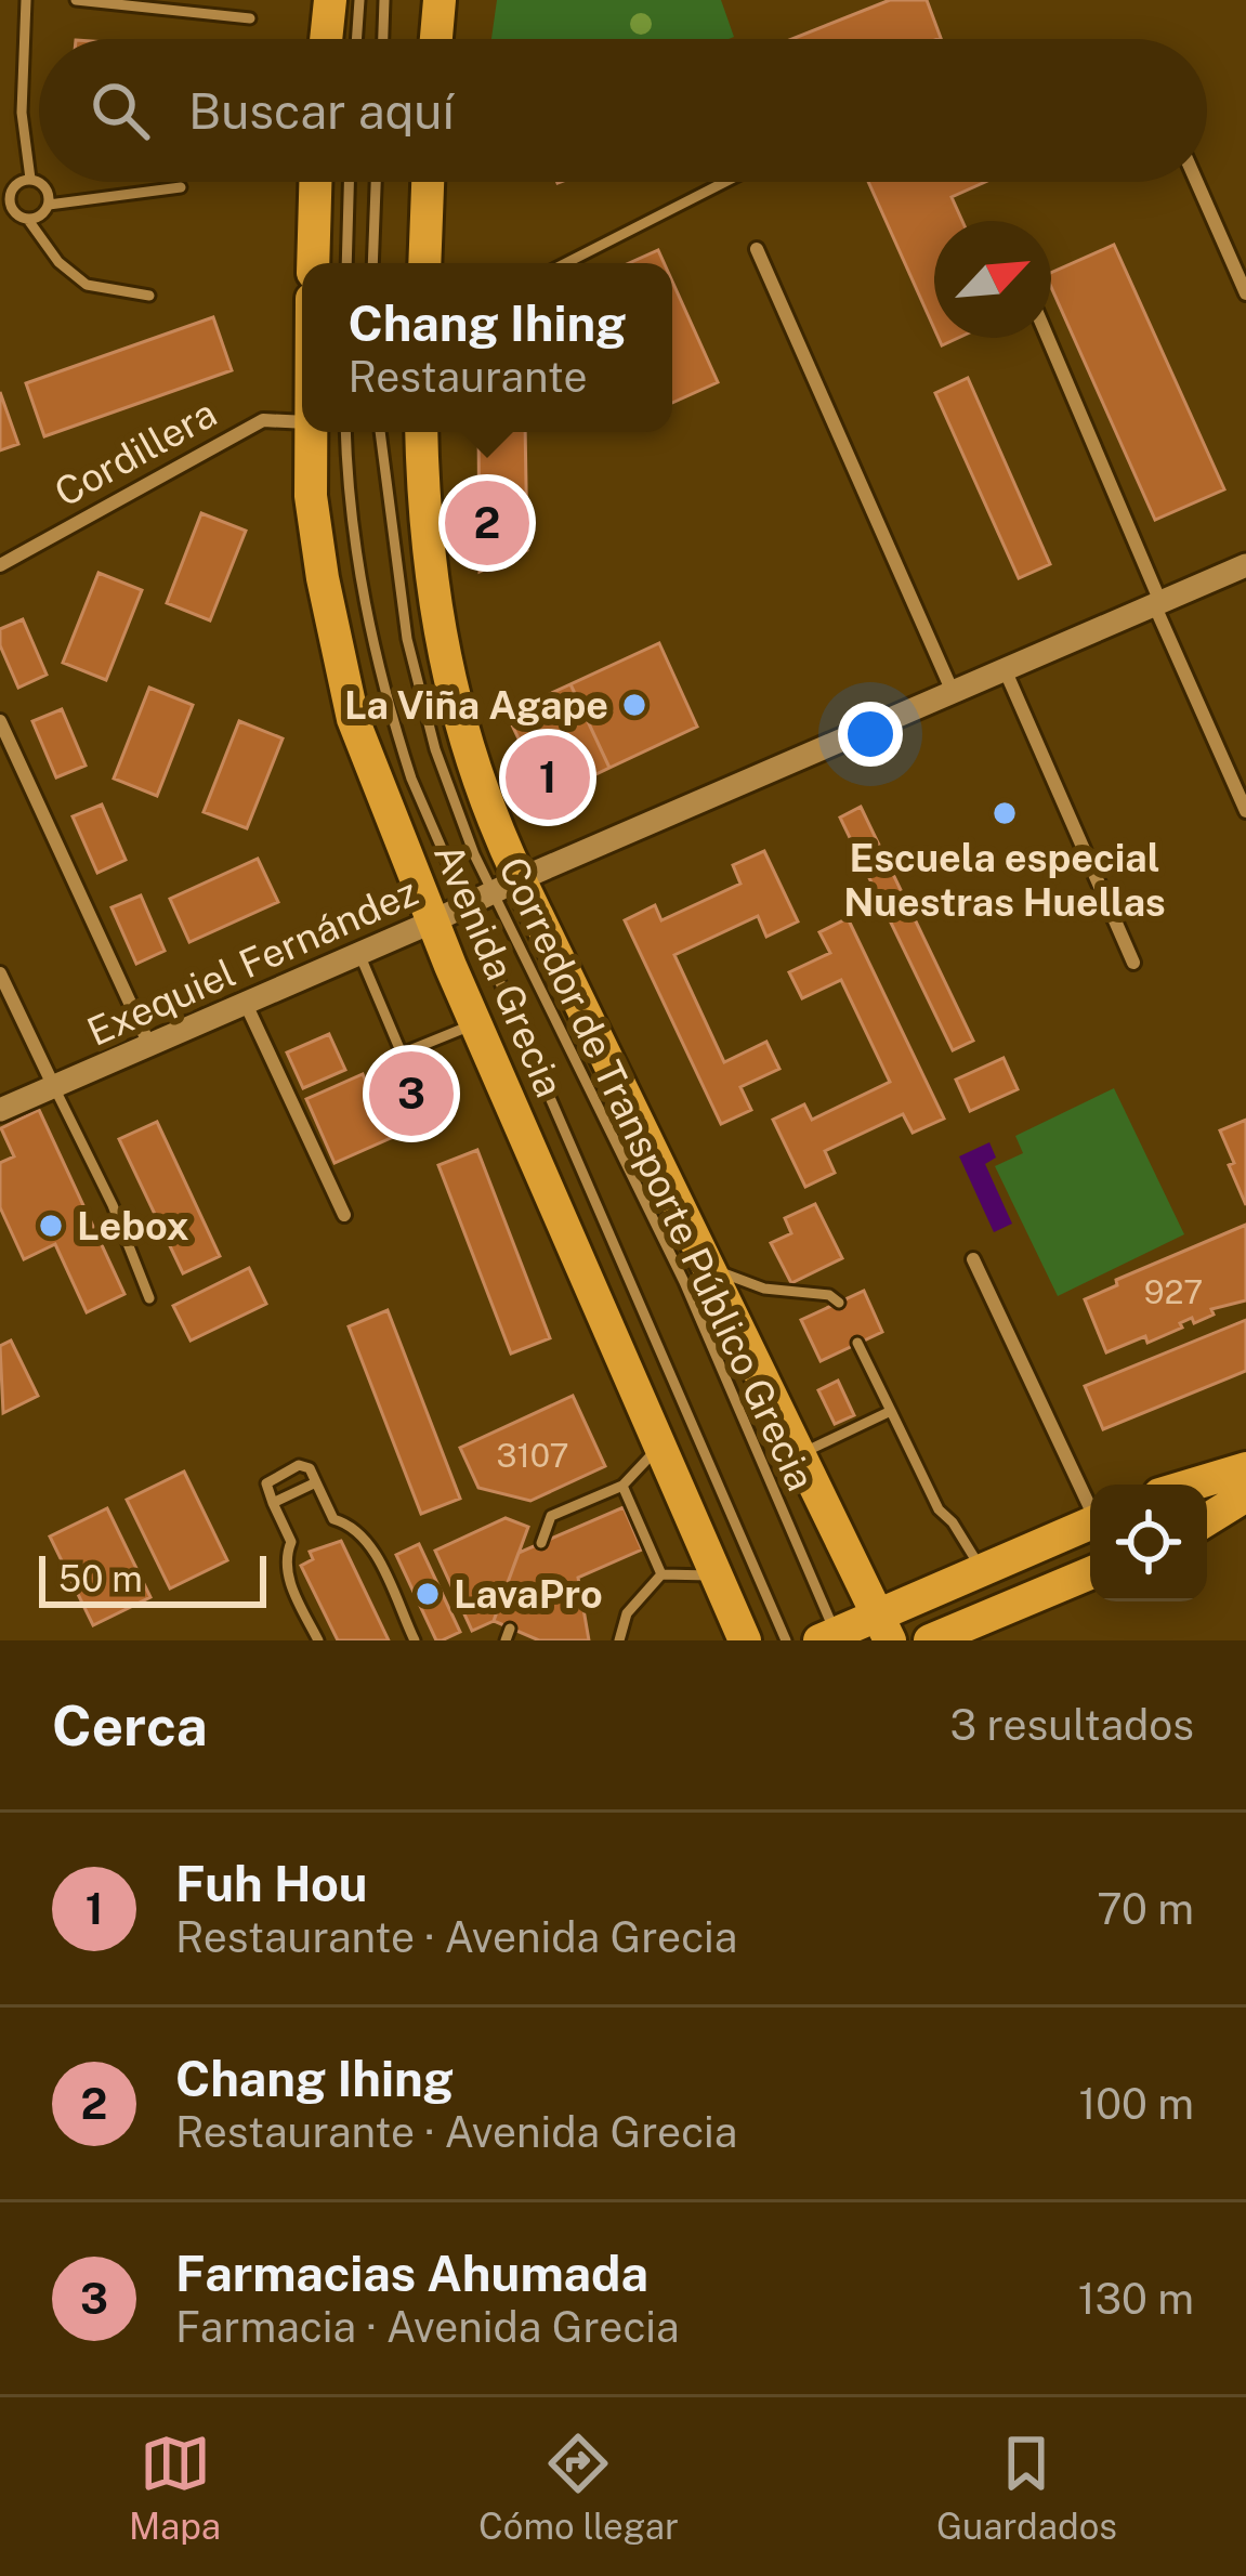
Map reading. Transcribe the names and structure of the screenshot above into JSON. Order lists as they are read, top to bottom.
{
  "streets": {
    "main road": ["Avenida Grecia"],
    "street": ["Cordillera", "Exequiel Fernández"],
    "lane": ["Corredor de Transporte Público Grecia"]
  },
  "crossings": [
    ["Exequiel Fernández", "Avenida Grecia"],
    ["Exequiel Fernández", "Corredor de Transporte Público Grecia"],
    ["Avenida Grecia", "Corredor de Transporte Público Grecia"]
  ],
  "places": [
    "La Viña Agape",
    "Escuela especial Nuestras Huellas",
    "Lebox",
    "LavaPro"
  ],
  "house_numbers": ["927", "3107"],
  "scale_bar": "50 m",
  "north": "top right",
  "page": {
    "search": "Buscar aquí",
    "popup": ["Chang Ihing", "Restaurante"],
    "pins": ["2", "1", "3"],
    "scale": "50 m",
    "heading": ["Cerca", "3 resultados"],
    "list": [
      {
        "mark": "1",
        "name": "Fuh Hou",
        "note": "Restaurante · Avenida Grecia",
        "value": "70 m"
      },
      {
        "mark": "2",
        "name": "Chang Ihing",
        "note": "Restaurante · Avenida Grecia",
        "value": "100 m"
      },
      {
        "mark": "3",
        "name": "Farmacias Ahumada",
        "note": "Farmacia · Avenida Grecia",
        "value": "130 m"
      }
    ],
    "nav": ["Mapa", "Cómo llegar", "Guardados"]
  }
}
